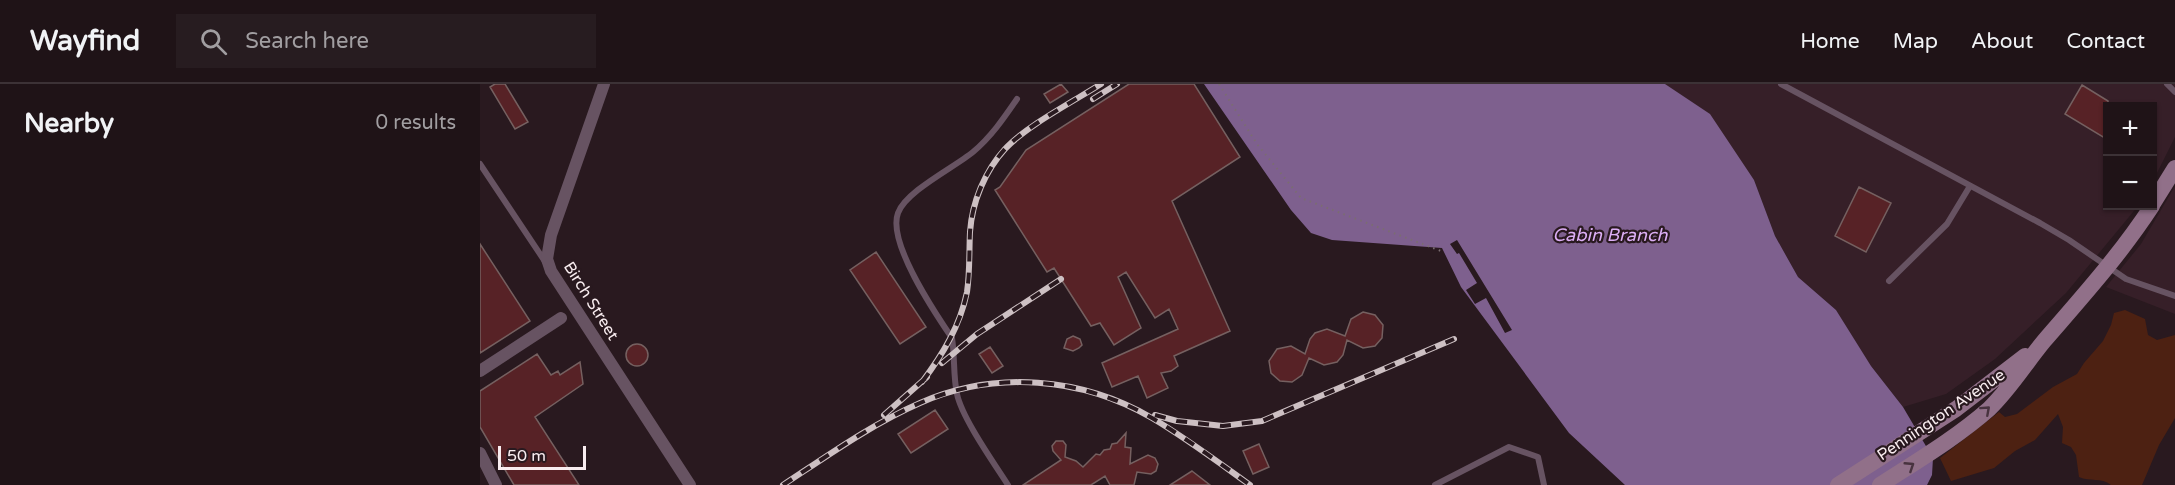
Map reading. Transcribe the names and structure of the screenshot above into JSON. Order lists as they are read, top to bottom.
{
  "streets": {
    "main road": ["Pennington Avenue"],
    "street": ["Birch Street"]
  },
  "water": ["Cabin Branch"],
  "scale_bar": "50 m",
  "page": {
    "header": "Wayfind",
    "search": "Search here",
    "nav": [
      "Home",
      "Map",
      "About",
      "Contact"
    ],
    "heading": ["Nearby", "0 results"],
    "map_buttons": ["+", "−"],
    "scale": "50 m"
  }
}
